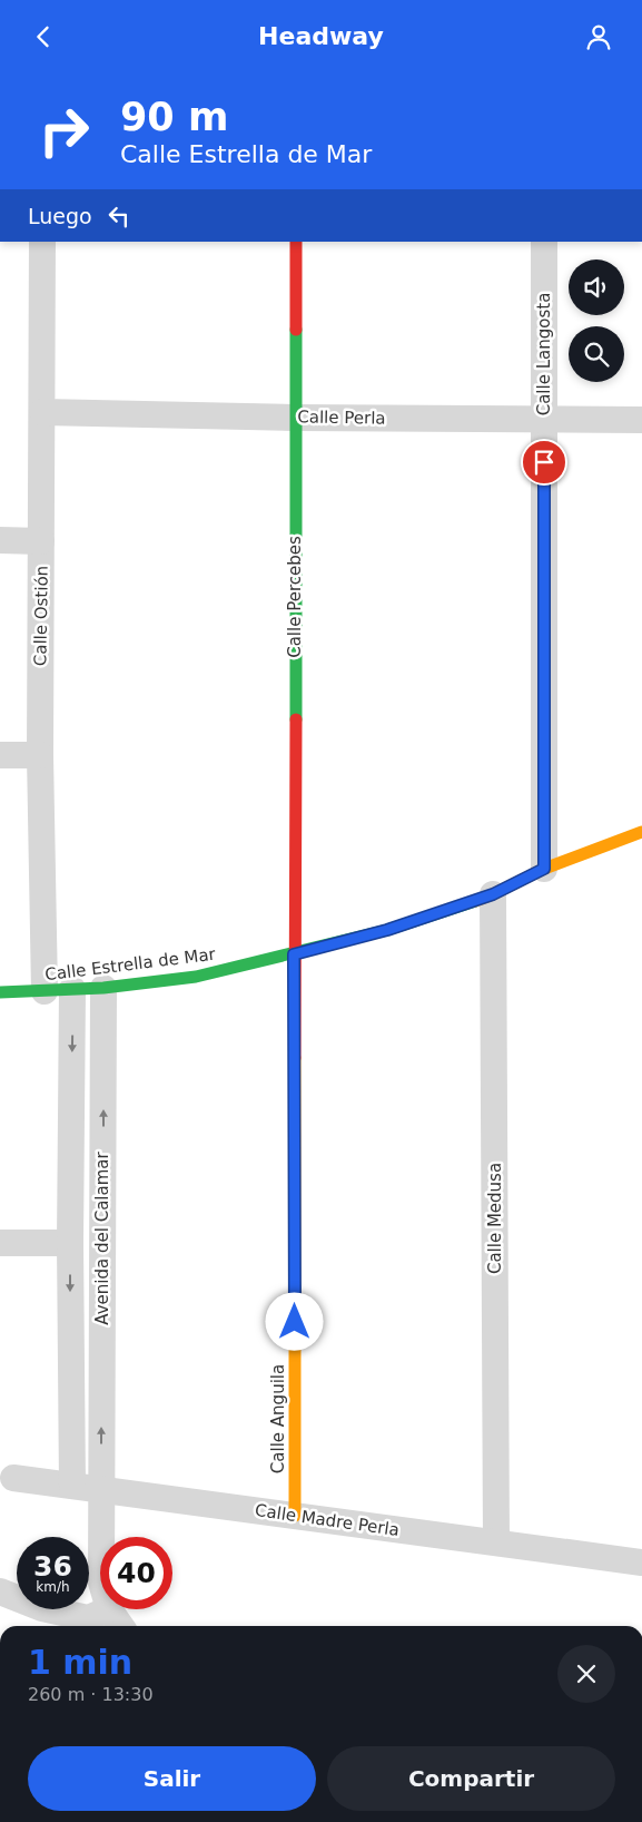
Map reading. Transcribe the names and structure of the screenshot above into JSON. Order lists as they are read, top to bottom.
{
  "streets": {
    "street": [
      "Calle Langosta",
      "Calle Perla",
      "Calle Percebes",
      "Calle Ostión",
      "Calle Estrella de Mar",
      "Calle Medusa",
      "Avenida del Calamar",
      "Calle Anguila",
      "Calle Madre Perla"
    ]
  },
  "crossings": [
    ["Calle Langosta", "Calle Perla"],
    ["Calle Langosta", "Calle Estrella de Mar"],
    ["Calle Perla", "Calle Percebes"],
    ["Calle Perla", "Calle Ostión"],
    ["Calle Percebes", "Calle Estrella de Mar"],
    ["Calle Percebes", "Calle Anguila"],
    ["Calle Ostión", "Calle Estrella de Mar"],
    ["Calle Estrella de Mar", "Calle Medusa"],
    ["Calle Estrella de Mar", "Avenida del Calamar"],
    ["Calle Estrella de Mar", "Calle Anguila"],
    ["Calle Medusa", "Calle Madre Perla"],
    ["Avenida del Calamar", "Calle Madre Perla"],
    ["Calle Anguila", "Calle Madre Perla"]
  ],
  "page": {
    "header": "Headway",
    "turn": ["90 m", "Calle Estrella de Mar"],
    "then": "Luego",
    "speed": "36 km/h",
    "limit": "40",
    "heading": ["1 min", "260 m · 13:30"],
    "buttons": ["Salir", "Compartir"]
  }
}
